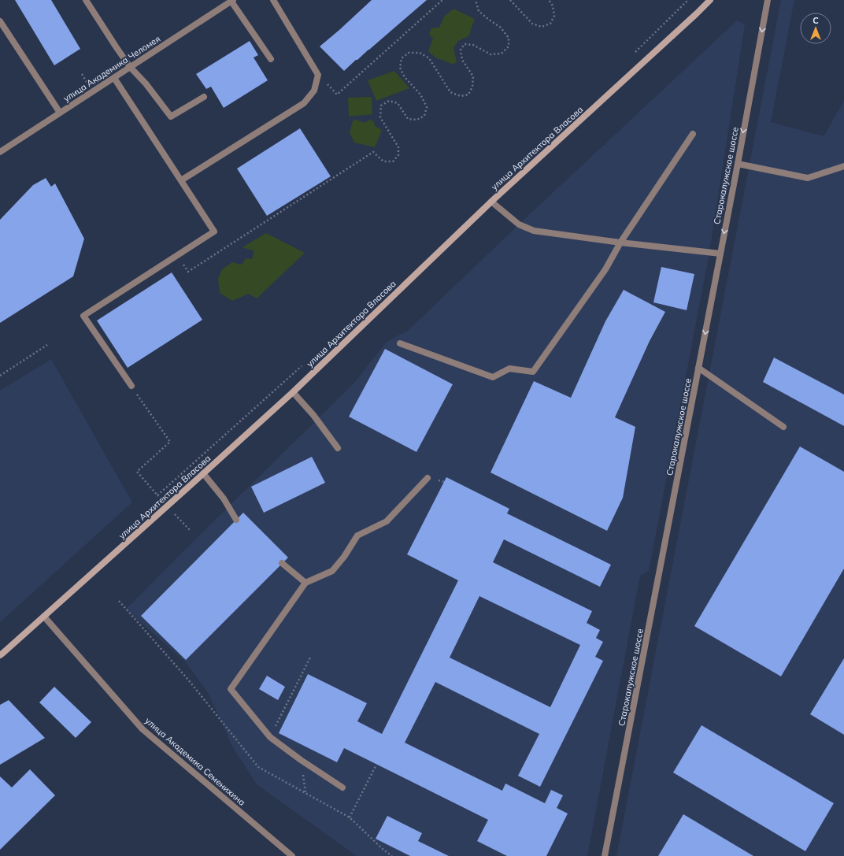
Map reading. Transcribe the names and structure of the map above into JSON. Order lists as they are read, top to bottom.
{
  "streets": {
    "street": [
      "улица Академика Челомея",
      "улица Архитектора Власова",
      "Старокалужское шоссе",
      "улица Академика Семенихина"
    ]
  },
  "crossings": [
    ["улица Архитектора Власова", "улица Академика Семенихина"]
  ],
  "one_way": ["Старокалужское шоссе"],
  "north": "top"
}
